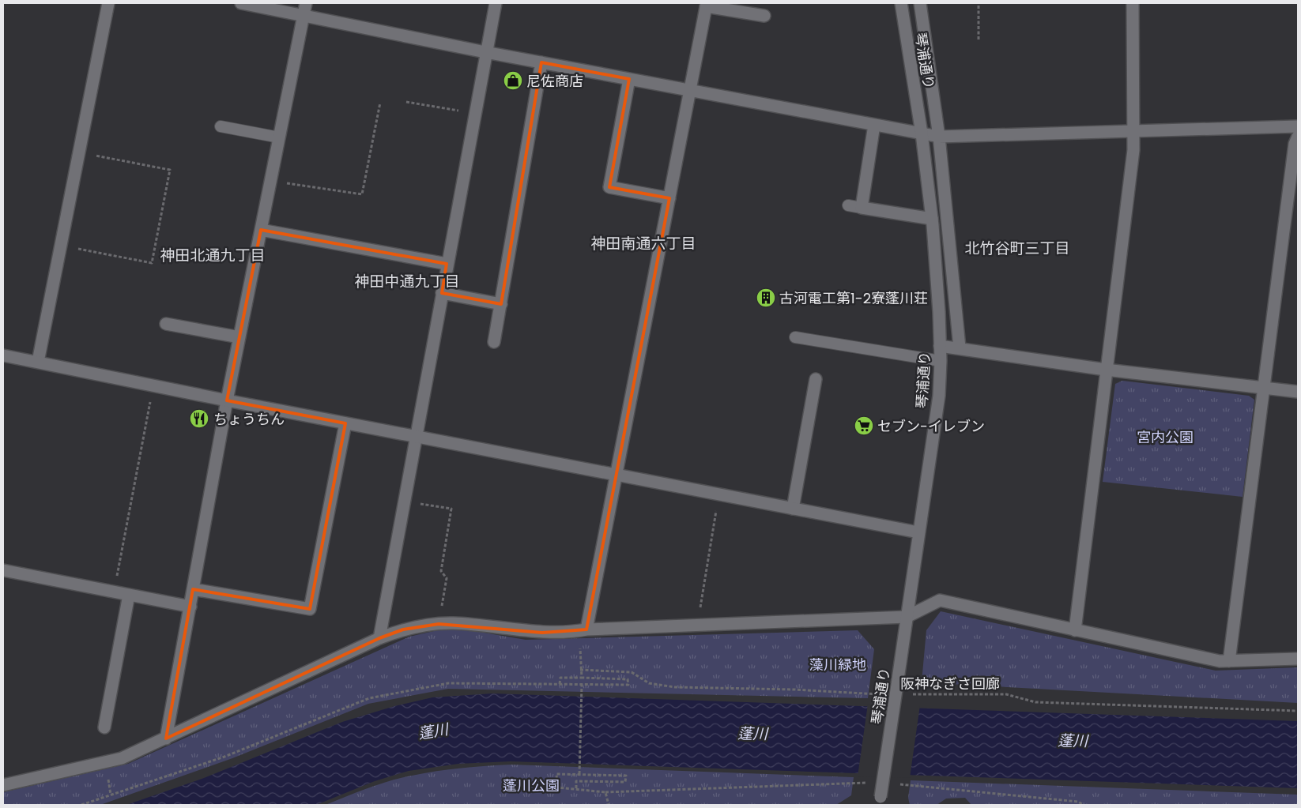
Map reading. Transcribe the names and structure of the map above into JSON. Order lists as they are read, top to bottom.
{
  "streets": {
    "street": ["琴浦通り"],
    "path": ["阪神なぎさ回廊"]
  },
  "districts": [
    "神田南通六丁目",
    "北竹谷町三丁目",
    "神田北通九丁目",
    "神田中通九丁目"
  ],
  "water": ["蓬川"],
  "parks": ["宮内公園", "藻川緑地", "蓬川公園"],
  "places": {
    "shop": ["尼佐商店"],
    "building": ["古河電工第1-2寮蓬川荘"],
    "restaurant": ["ちょうちん"],
    "supermarket": ["セブン-イレブン"]
  }
}
